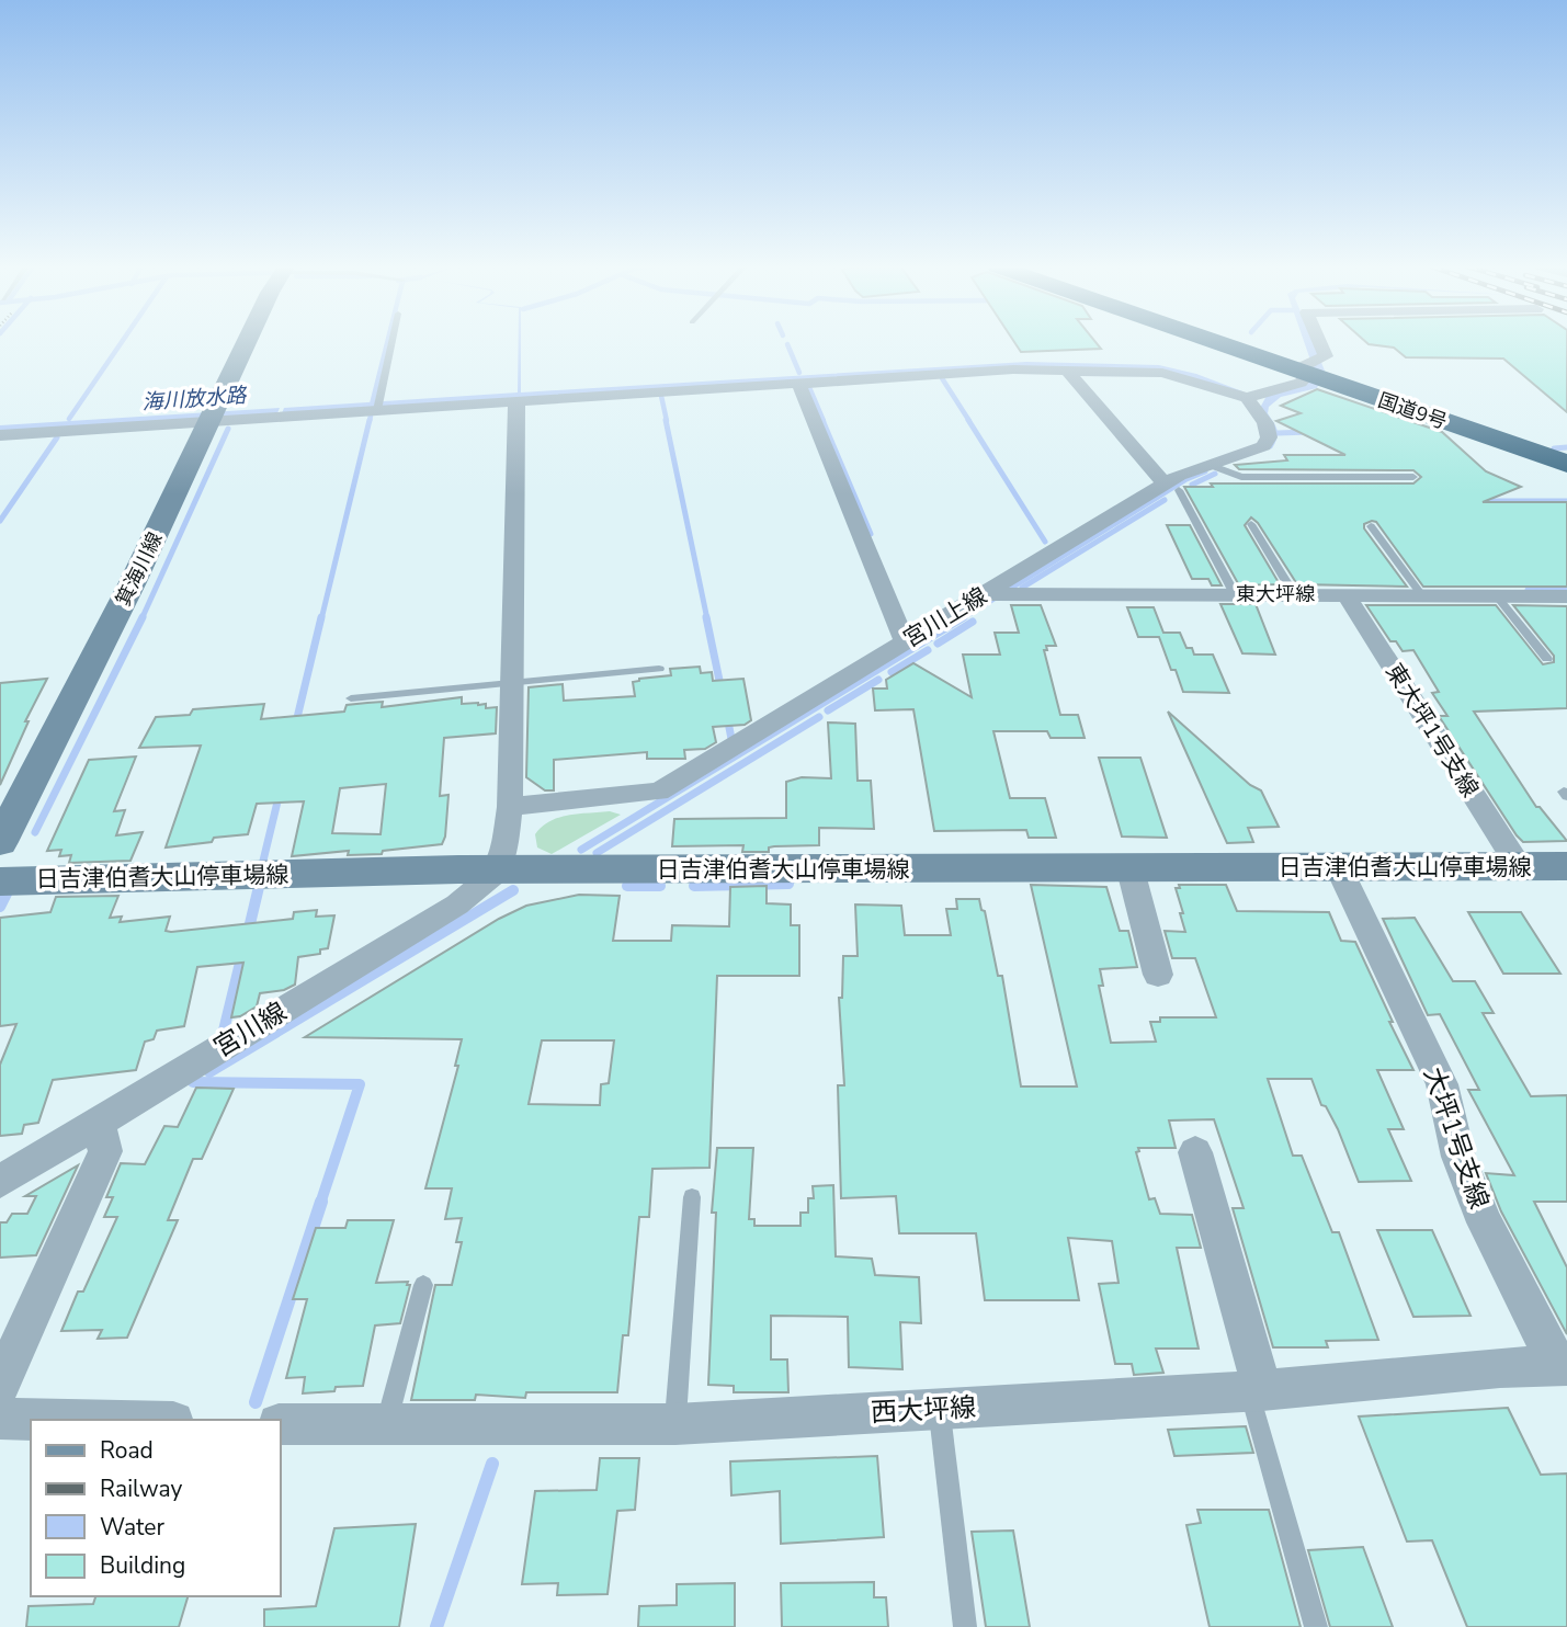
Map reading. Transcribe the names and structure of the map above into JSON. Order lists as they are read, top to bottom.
{
  "streets": {
    "highway": ["国道9号"],
    "street": [
      "箕海川線",
      "東大坪線",
      "宮川上線",
      "東大坪1号支線",
      "日吉津伯耆大山停車場線",
      "宮川線",
      "大坪1号支線",
      "西大坪線"
    ]
  },
  "crossings": [
    ["東大坪線", "宮川上線"],
    ["東大坪線", "東大坪1号支線"],
    ["東大坪1号支線", "日吉津伯耆大山停車場線"],
    ["日吉津伯耆大山停車場線", "宮川線"],
    ["日吉津伯耆大山停車場線", "大坪1号支線"],
    ["大坪1号支線", "西大坪線"]
  ],
  "water": ["海川放水路"],
  "legend": [
    "Road",
    "Railway",
    "Water",
    "Building"
  ]
}
